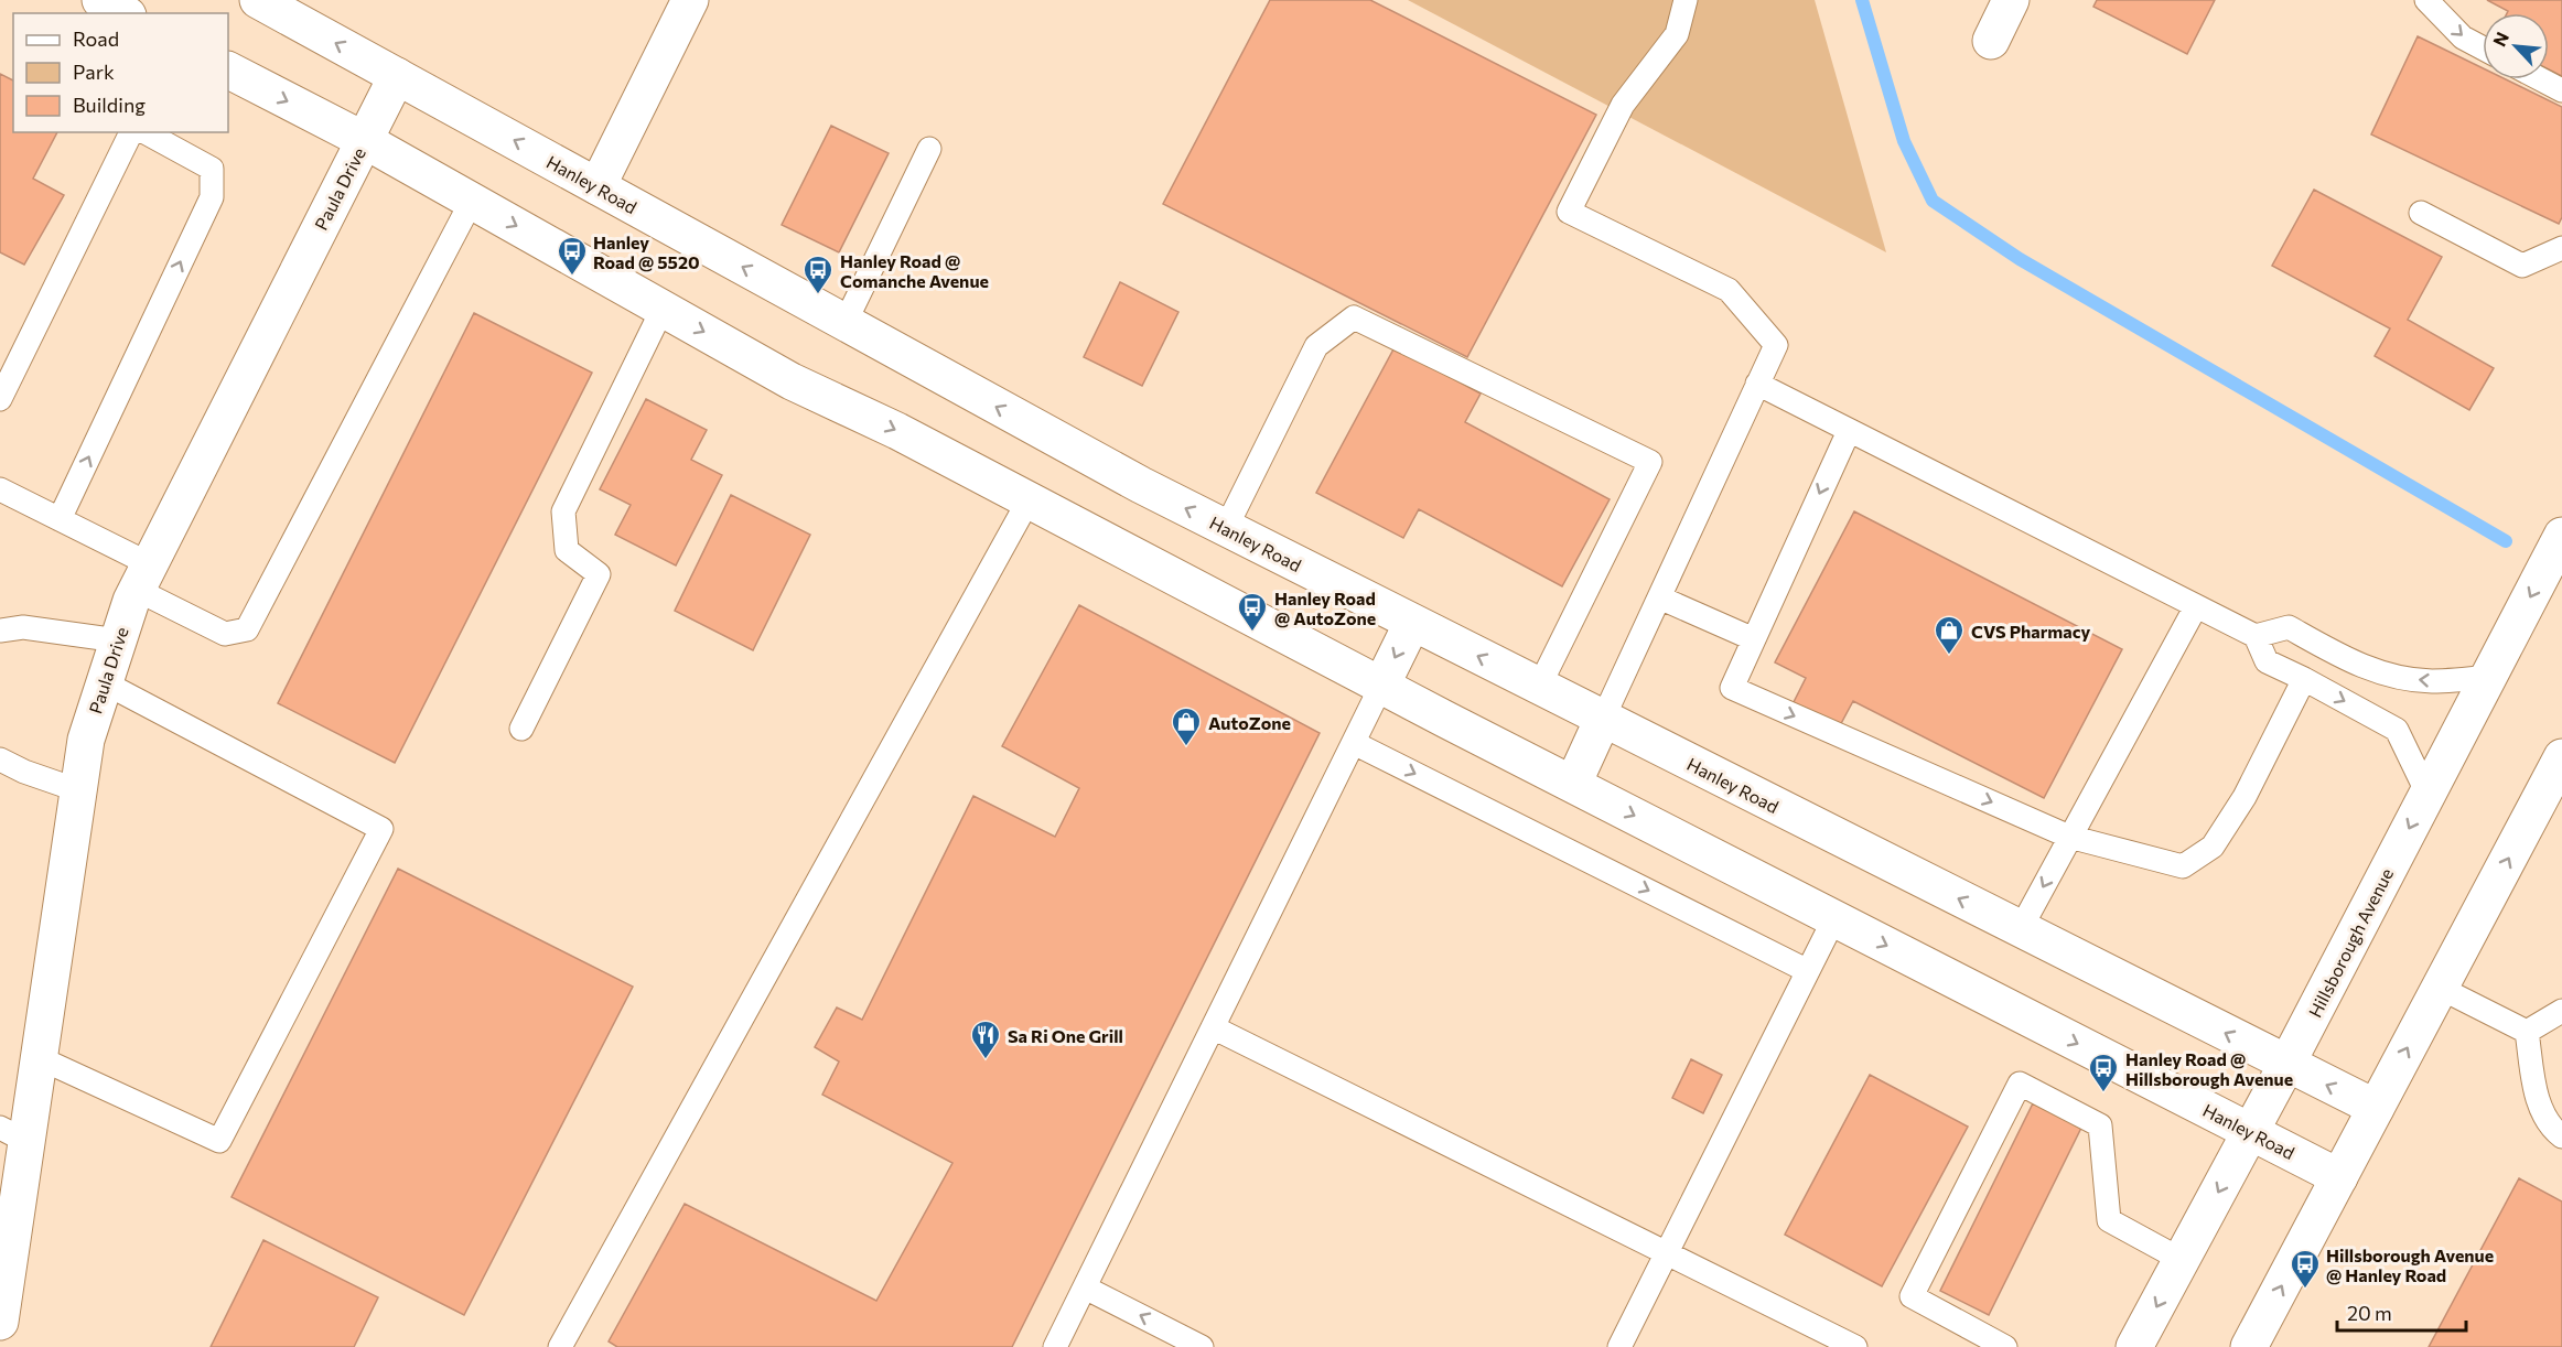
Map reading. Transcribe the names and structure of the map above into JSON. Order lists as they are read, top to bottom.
{
  "streets": {
    "main road": ["Hanley Road", "Paula Drive", "Hillsborough Avenue"]
  },
  "crossings": [
    ["Hanley Road", "Paula Drive"],
    ["Hanley Road", "Hillsborough Avenue"]
  ],
  "places": {
    "bus stop": [
      "Hanley Road @ 5520",
      "Hanley Road @ Comanche Avenue",
      "Hanley Road @ AutoZone",
      "Hanley Road @ Hillsborough Avenue",
      "Hillsborough Avenue @ Hanley Road"
    ],
    "shop": ["CVS Pharmacy", "AutoZone"],
    "restaurant": ["Sa Ri One Grill"]
  },
  "legend": ["Road", "Park", "Building"],
  "scale_bar": "20 m",
  "north": "top left"
}
